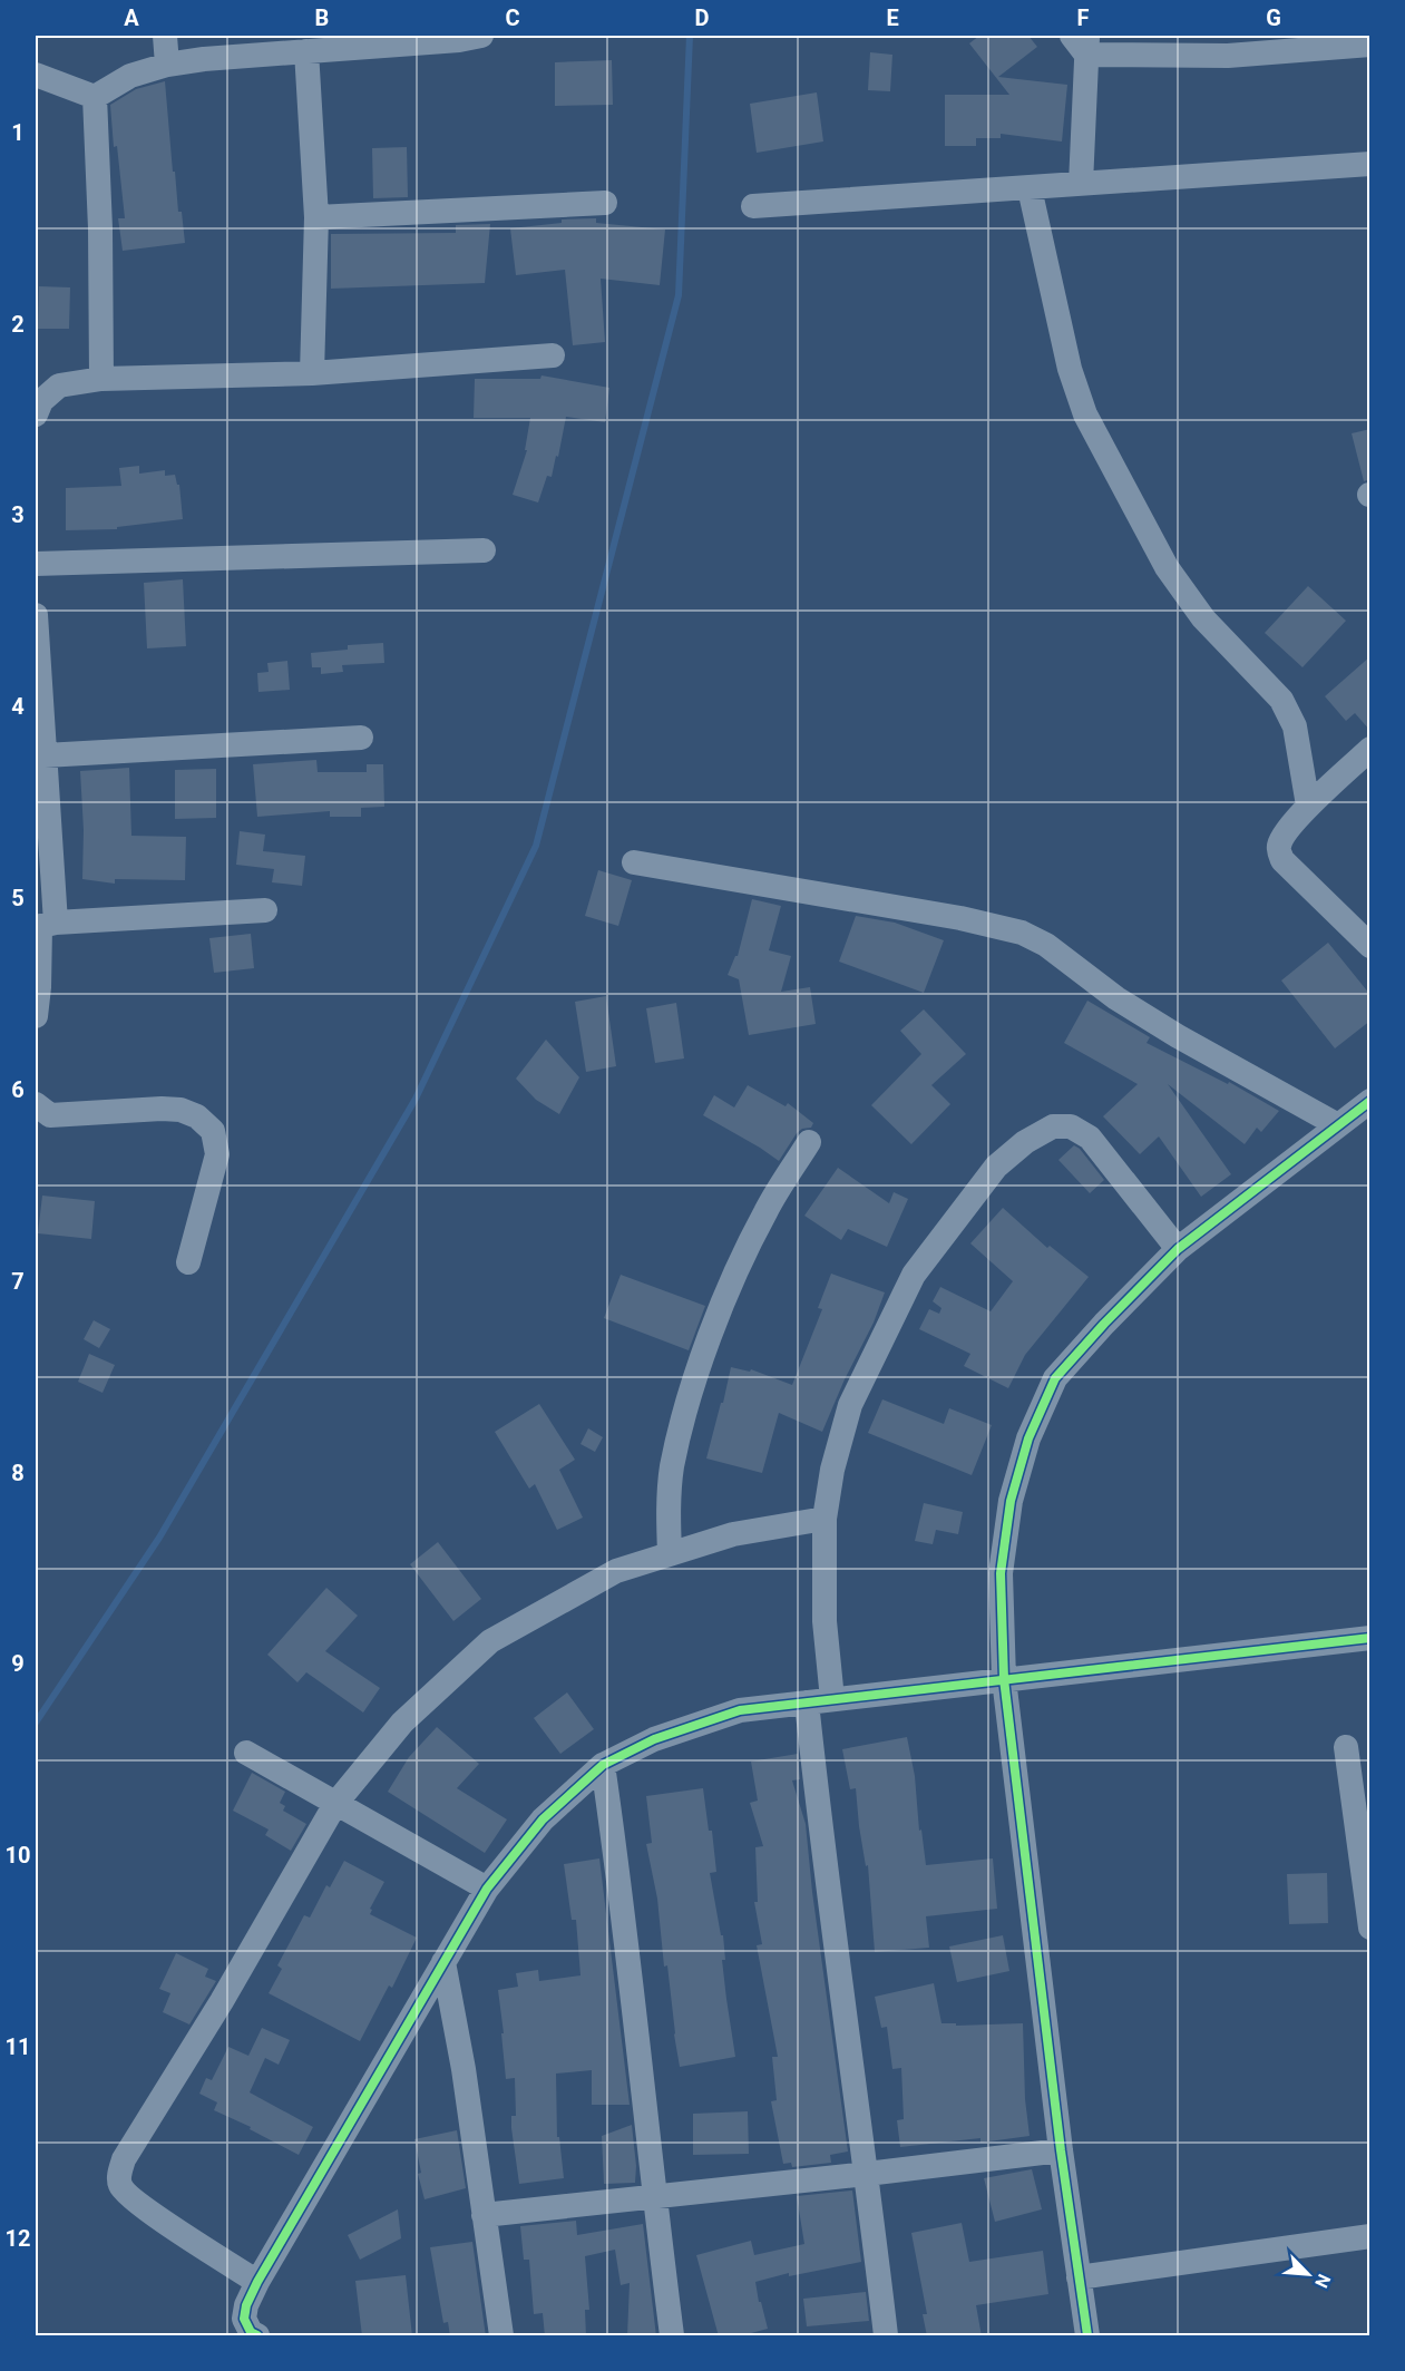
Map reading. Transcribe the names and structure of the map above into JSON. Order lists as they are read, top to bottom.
{
  "north": "bottom right",
  "grid": {
    "columns": [
      "A",
      "B",
      "C",
      "D",
      "E",
      "F",
      "G"
    ],
    "rows": [
      "1",
      "2",
      "3",
      "4",
      "5",
      "6",
      "7",
      "8",
      "9",
      "10",
      "11",
      "12"
    ]
  }
}
